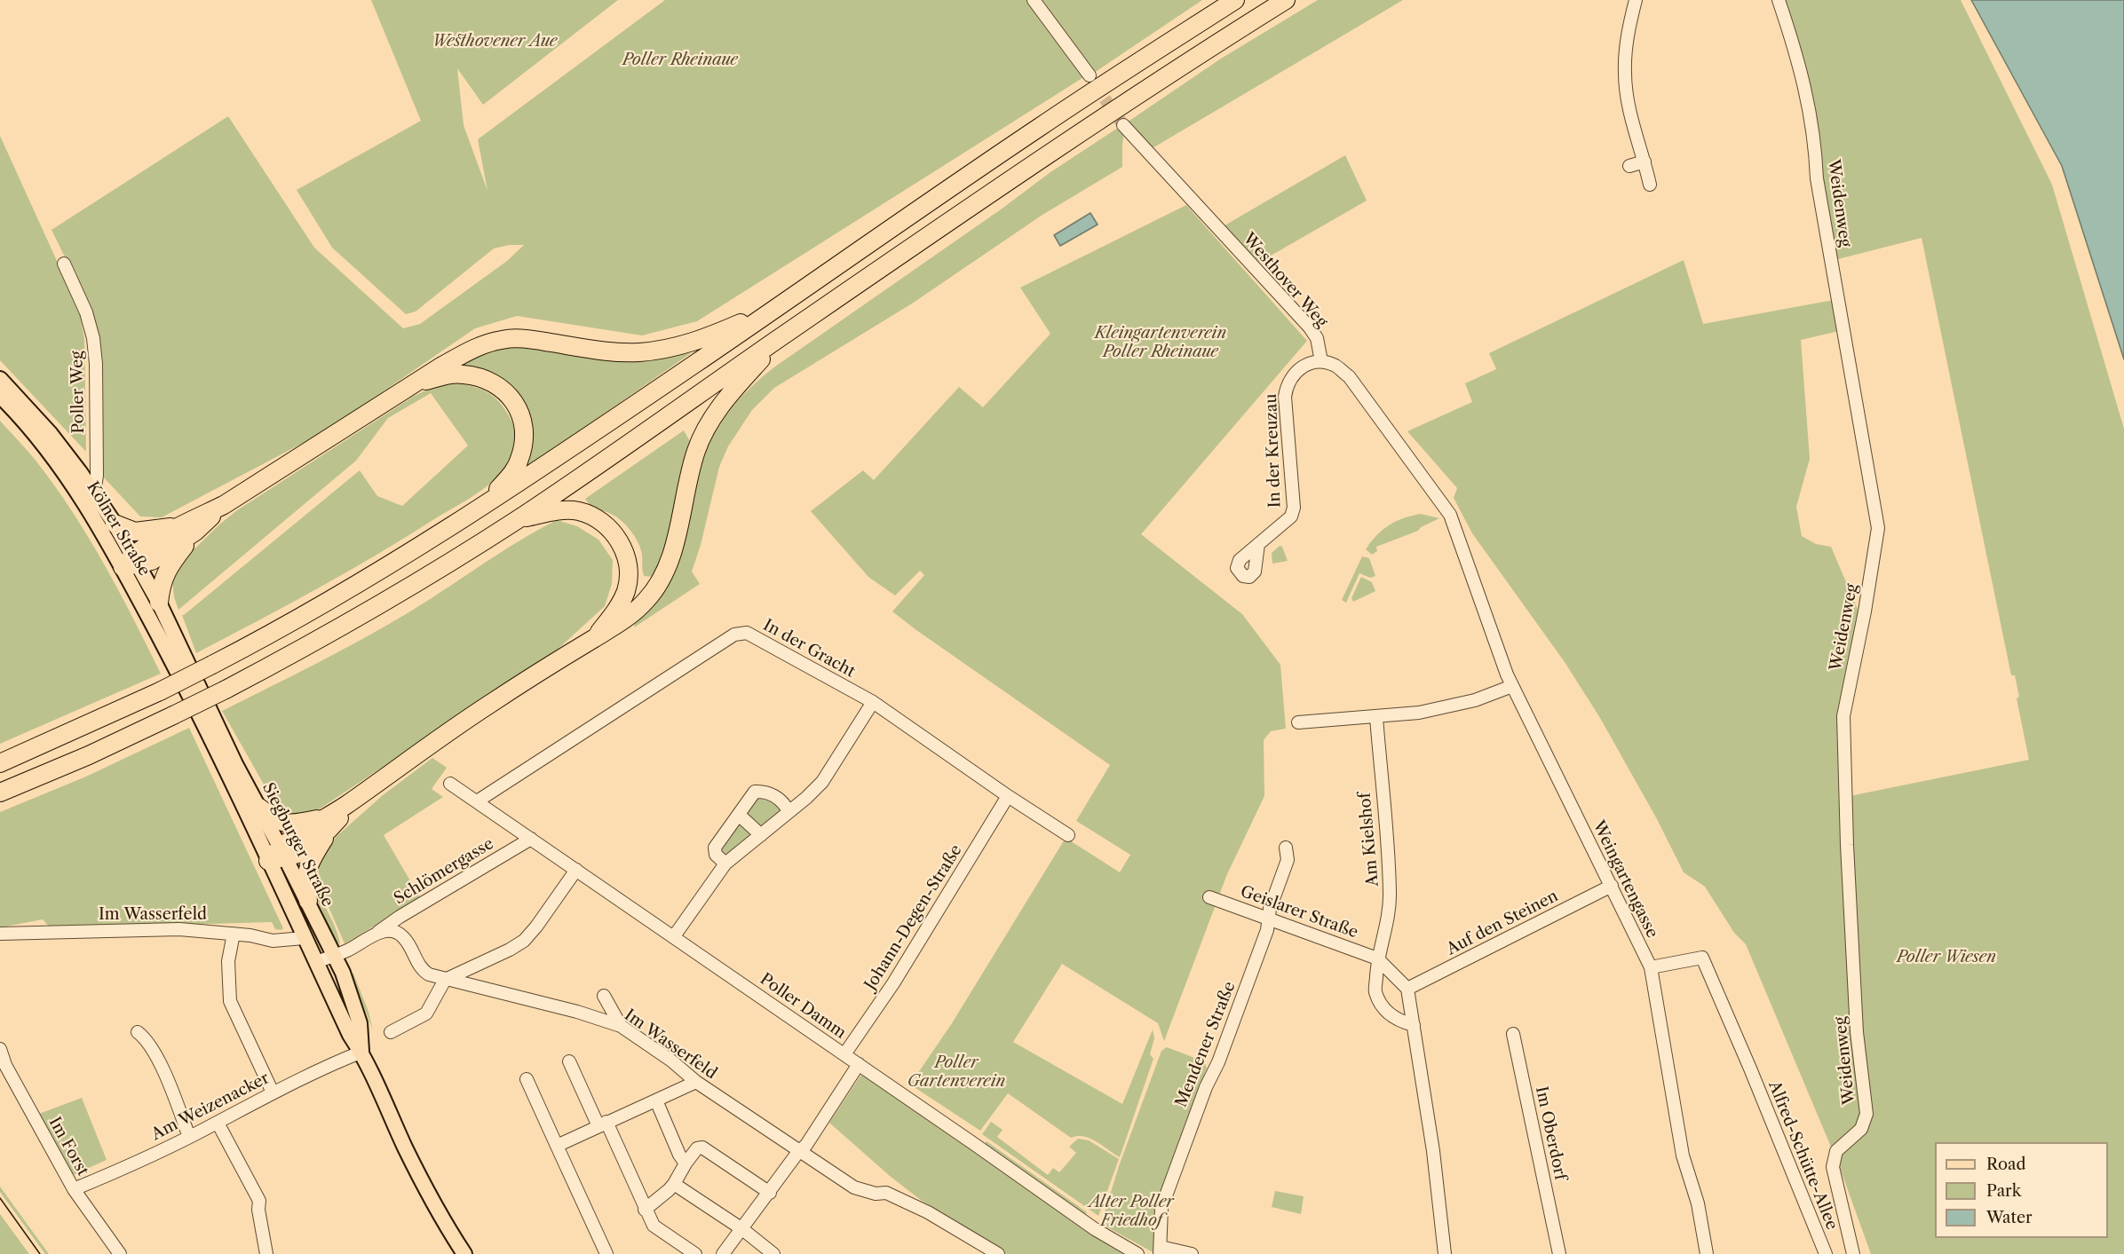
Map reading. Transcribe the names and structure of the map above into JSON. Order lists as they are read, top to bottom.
{
  "streets": {
    "main road": ["Kölner Straße", "Siegburger Straße"],
    "street": [
      "Weidenweg",
      "Westhover Weg",
      "Poller Weg",
      "In der Kreuzau",
      "In der Gracht",
      "Am Kielshof",
      "Schlömergasse",
      "Weingartengasse",
      "Geislarer Straße",
      "Im Wasserfeld",
      "Johann-Degen-Straße",
      "Auf den Steinen",
      "Poller Damm",
      "Mendener Straße",
      "Am Weizenacker",
      "Im Oberdorf",
      "Im Forst",
      "Alfred-Schütte-Allee"
    ]
  },
  "crossings": [
    ["Westhover Weg", "In der Kreuzau"],
    ["Westhover Weg", "Weingartengasse"],
    ["Poller Weg", "Kölner Straße"],
    ["In der Kreuzau", "Weingartengasse"],
    ["Kölner Straße", "Siegburger Straße"],
    ["In der Gracht", "Johann-Degen-Straße"],
    ["In der Gracht", "Poller Damm"],
    ["Am Kielshof", "Geislarer Straße"],
    ["Siegburger Straße", "Im Wasserfeld"],
    ["Siegburger Straße", "Am Weizenacker"],
    ["Schlömergasse", "Im Wasserfeld"],
    ["Schlömergasse", "Poller Damm"],
    ["Weingartengasse", "Auf den Steinen"],
    ["Weingartengasse", "Alfred-Schütte-Allee"],
    ["Geislarer Straße", "Mendener Straße"],
    ["Johann-Degen-Straße", "Poller Damm"],
    ["Am Weizenacker", "Im Forst"]
  ],
  "parks": [
    "Westhovener Aue",
    "Poller Rheinaue",
    "Kleingartenverein Poller Rheinaue",
    "Poller Wiesen",
    "Poller Gartenverein",
    "Alter Poller Friedhof"
  ],
  "legend": ["Road", "Park", "Water"]
}
